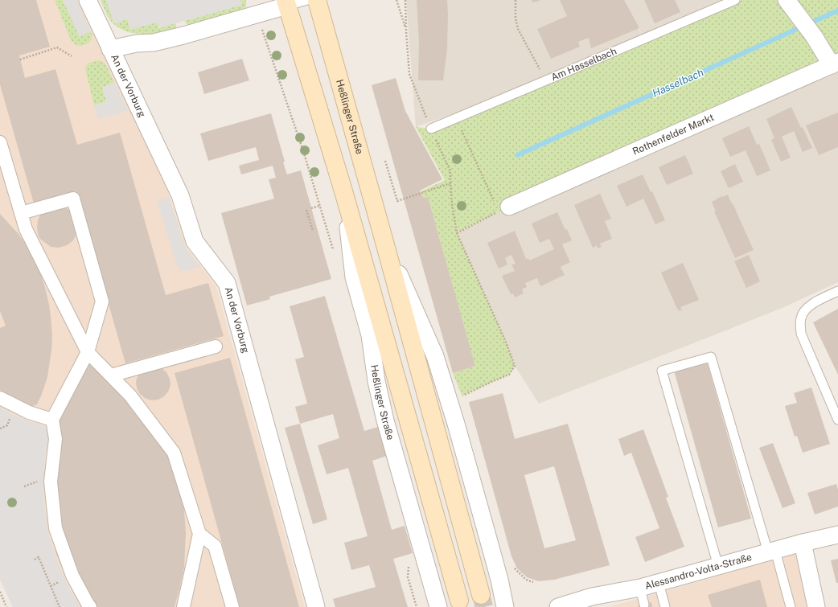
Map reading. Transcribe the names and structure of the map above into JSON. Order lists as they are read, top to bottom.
{
  "streets": {
    "main road": ["Heßlinger Straße"],
    "street": ["An der Vorburg", "Rothenfelder Markt", "Alessandro-Volta-Straße"],
    "lane": ["Am Hasselbach"]
  },
  "water": ["Hasselbach"]
}
